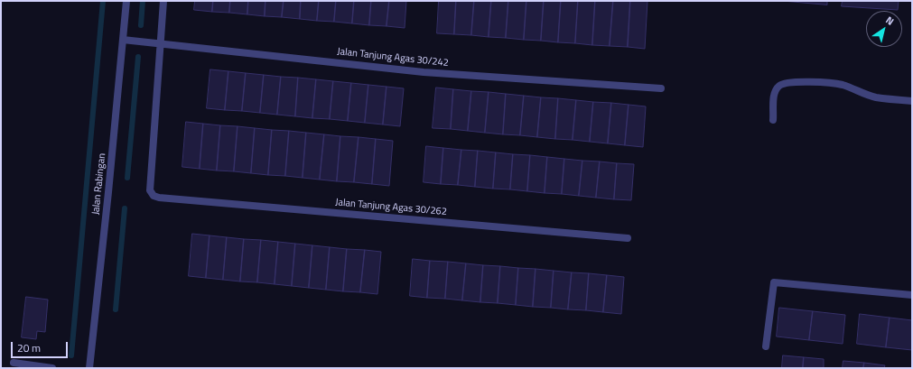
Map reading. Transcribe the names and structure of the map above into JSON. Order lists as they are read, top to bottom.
{
  "streets": {
    "street": ["Jalan Tanjung Agas 30/242", "Jalan Rabingan", "Jalan Tanjung Agas 30/262"]
  },
  "crossings": [
    ["Jalan Tanjung Agas 30/242", "Jalan Rabingan"],
    ["Jalan Tanjung Agas 30/242", "Jalan Tanjung Agas 30/262"]
  ],
  "scale_bar": "20 m",
  "north": "top right"
}
